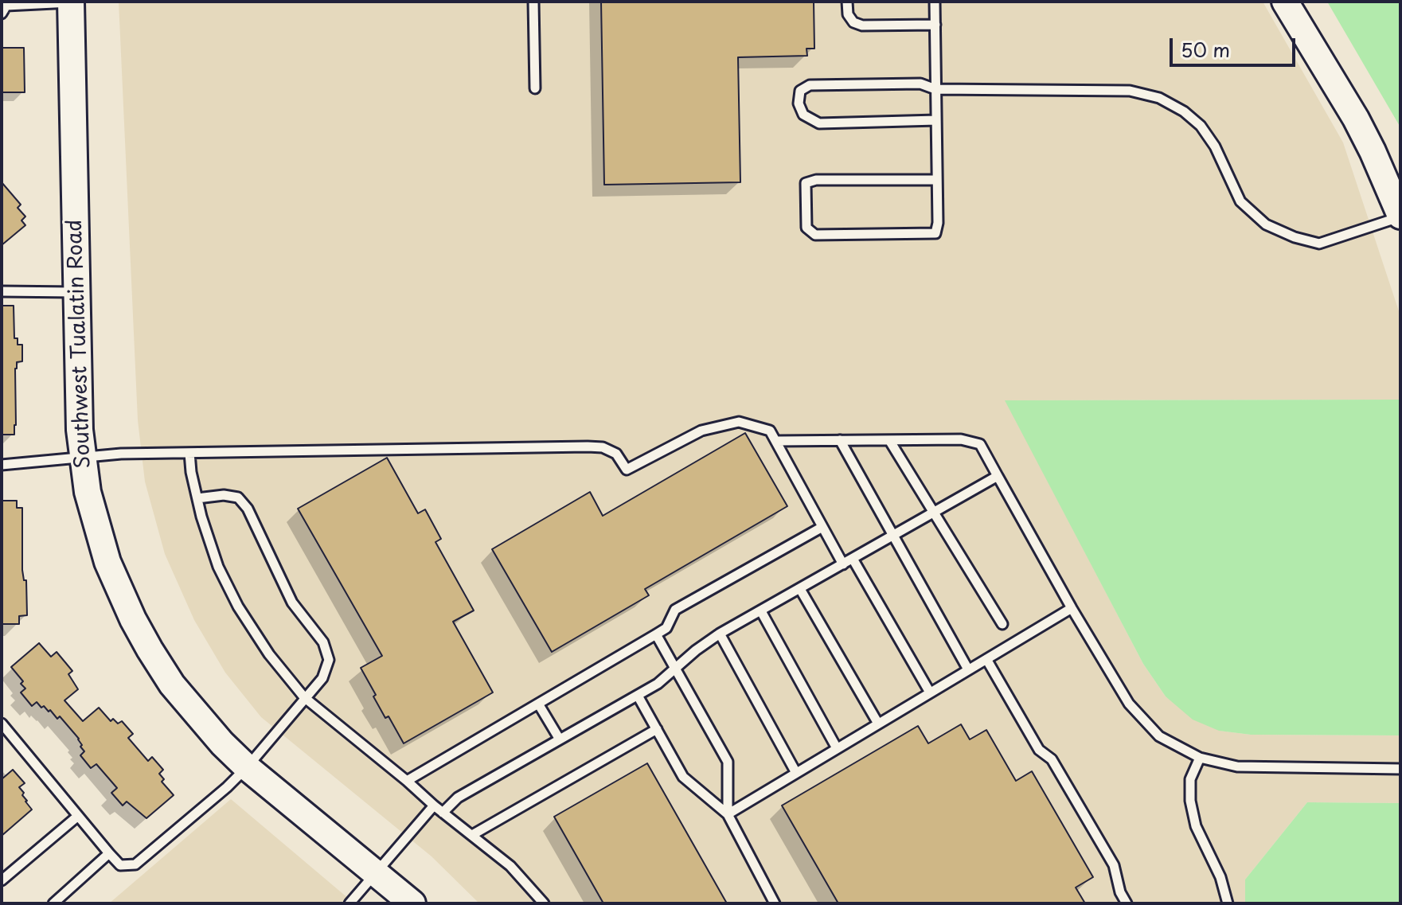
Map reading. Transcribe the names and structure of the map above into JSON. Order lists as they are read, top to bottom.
{
  "streets": {
    "main road": ["Southwest Tualatin Road"]
  },
  "scale_bar": "50 m"
}
